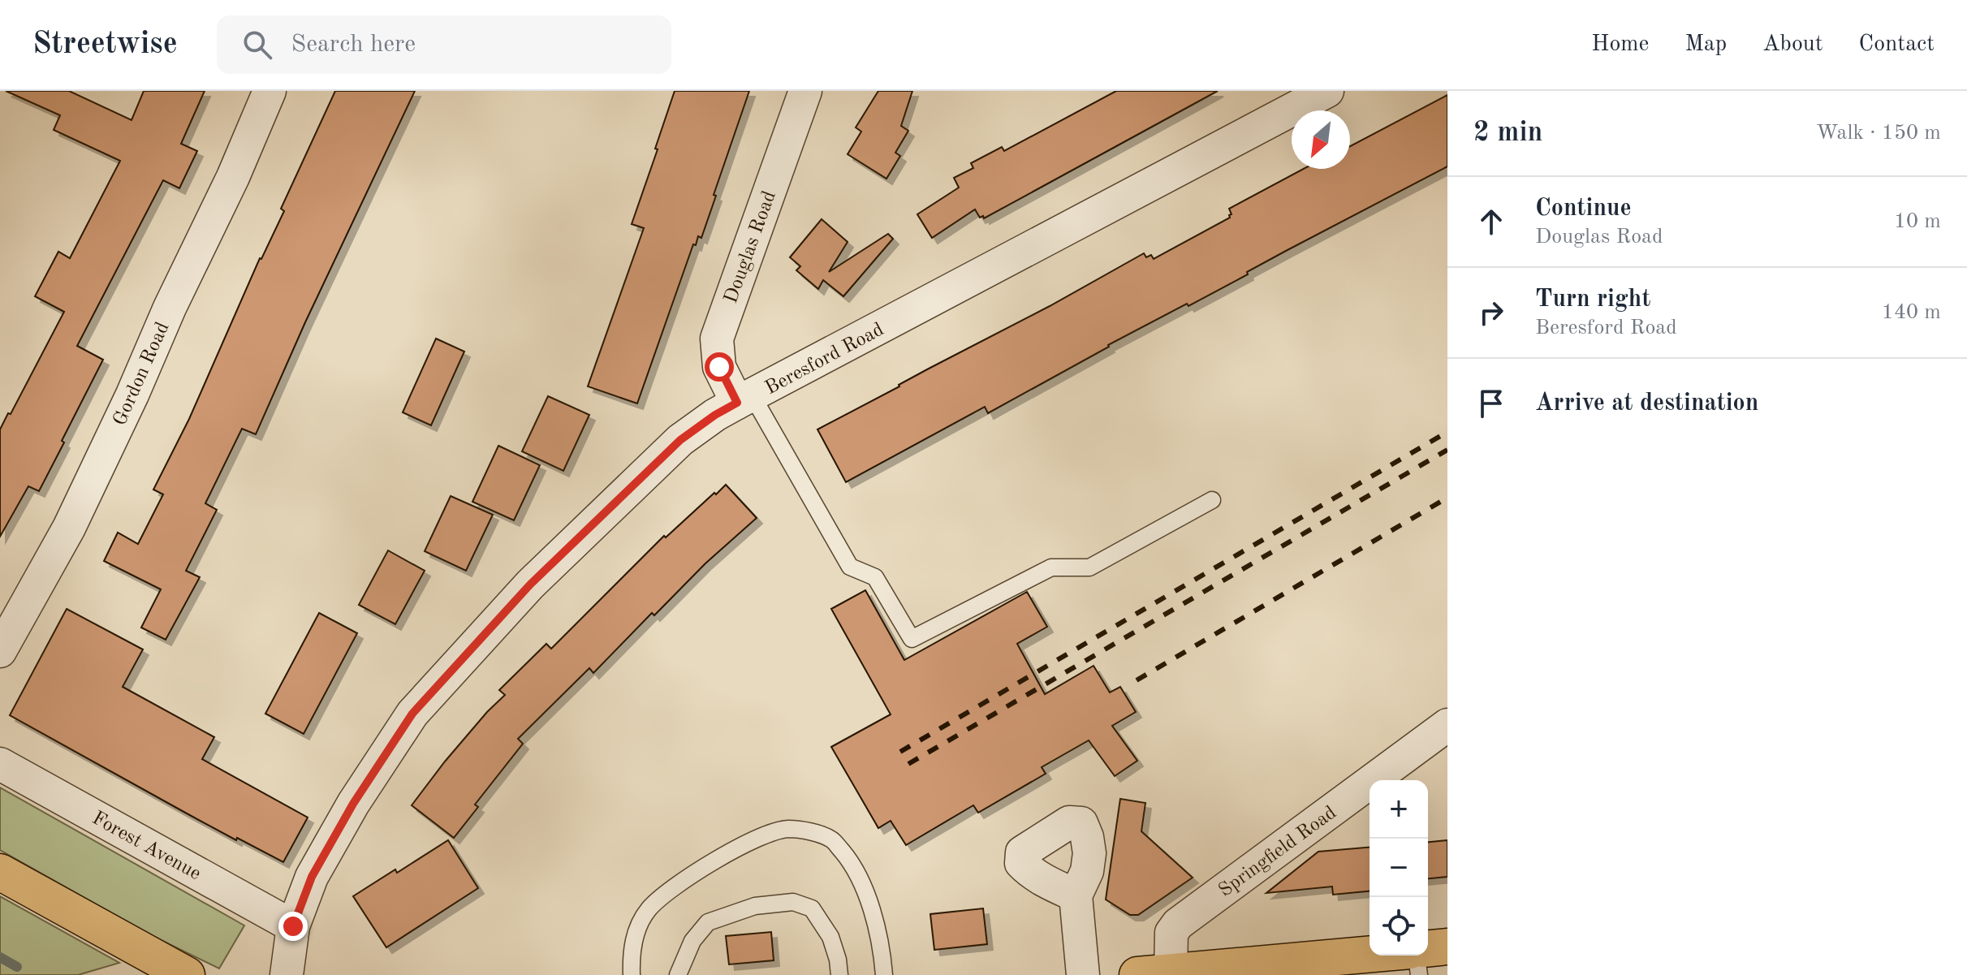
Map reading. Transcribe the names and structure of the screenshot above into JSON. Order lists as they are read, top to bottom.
{
  "streets": {
    "street": [
      "Douglas Road",
      "Beresford Road",
      "Gordon Road",
      "Forest Avenue",
      "Springfield Road"
    ]
  },
  "crossings": [
    ["Douglas Road", "Beresford Road"],
    ["Beresford Road", "Forest Avenue"]
  ],
  "north": "bottom left",
  "page": {
    "header": "Streetwise",
    "search": "Search here",
    "nav": [
      "Home",
      "Map",
      "About",
      "Contact"
    ],
    "heading": ["2 min", "Walk · 150 m"],
    "list": [
      ["Continue", "Douglas Road", "10 m"],
      ["Turn right", "Beresford Road", "140 m"],
      "Arrive at destination"
    ],
    "map_buttons": ["+", "−"]
  }
}
